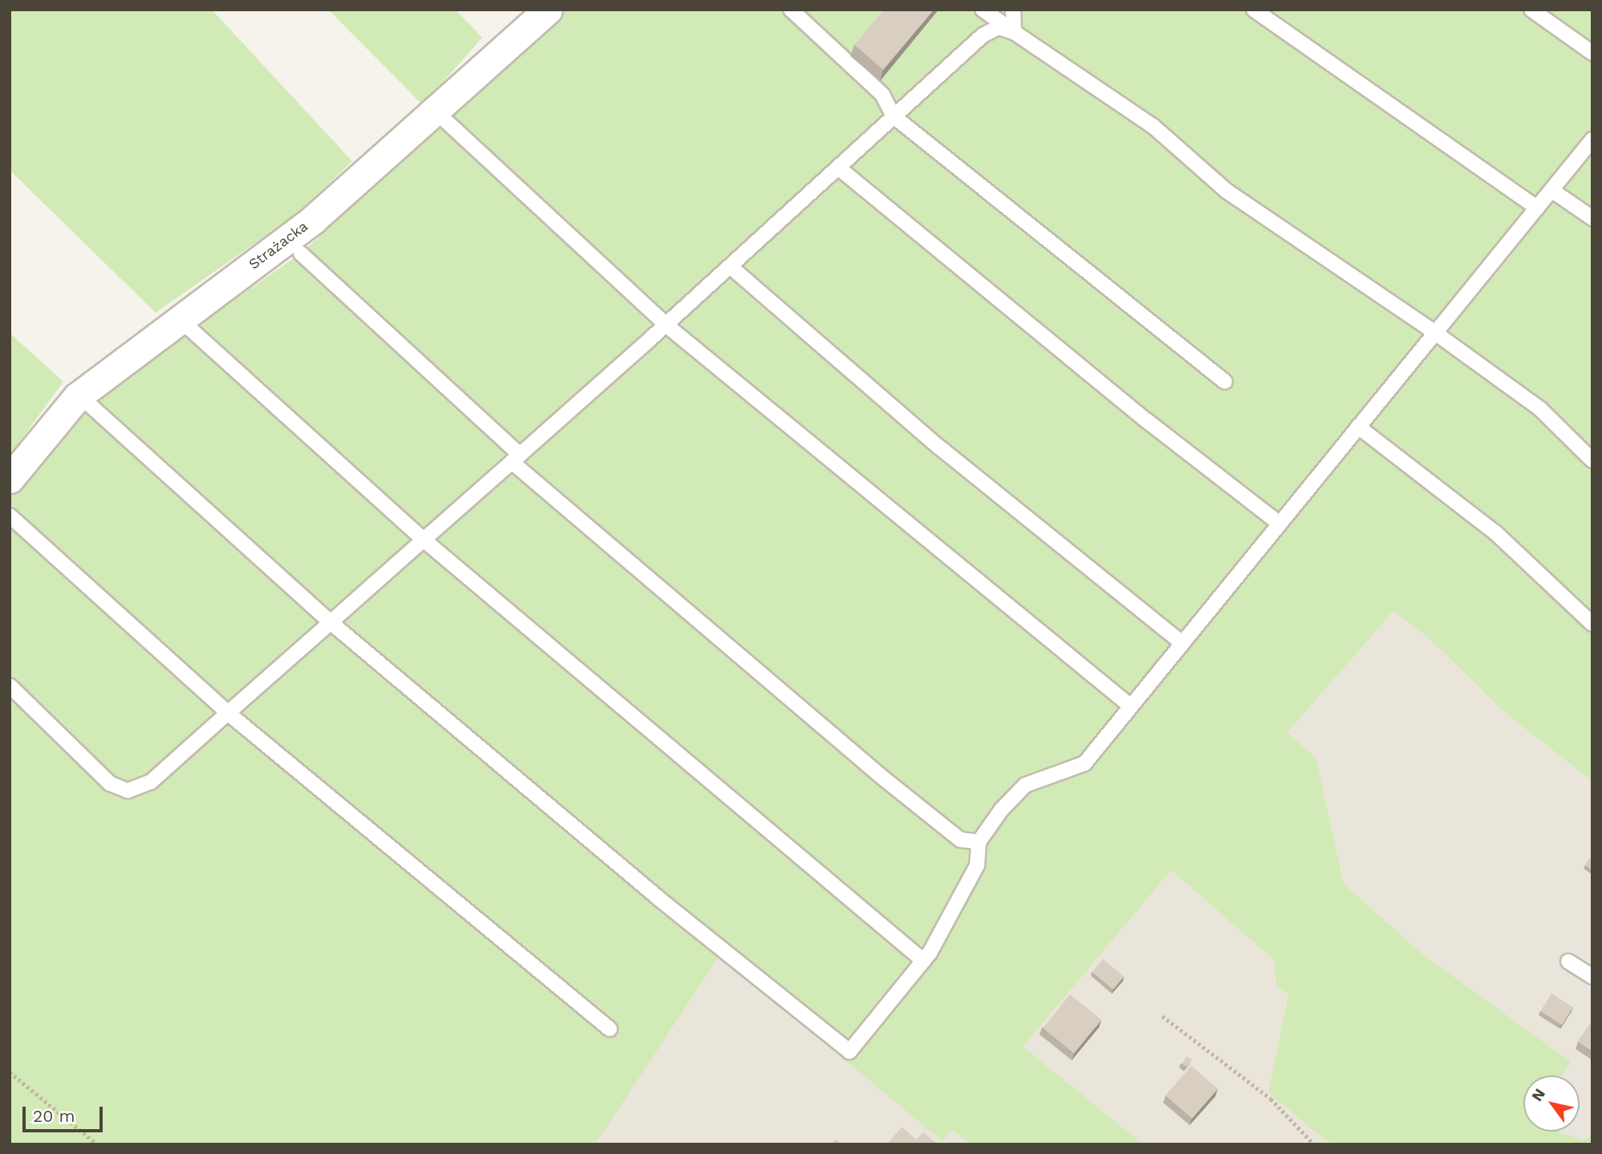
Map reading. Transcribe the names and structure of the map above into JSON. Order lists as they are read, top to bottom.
{
  "streets": {
    "street": ["Strażacka"]
  },
  "scale_bar": "20 m",
  "north": "top left"
}
